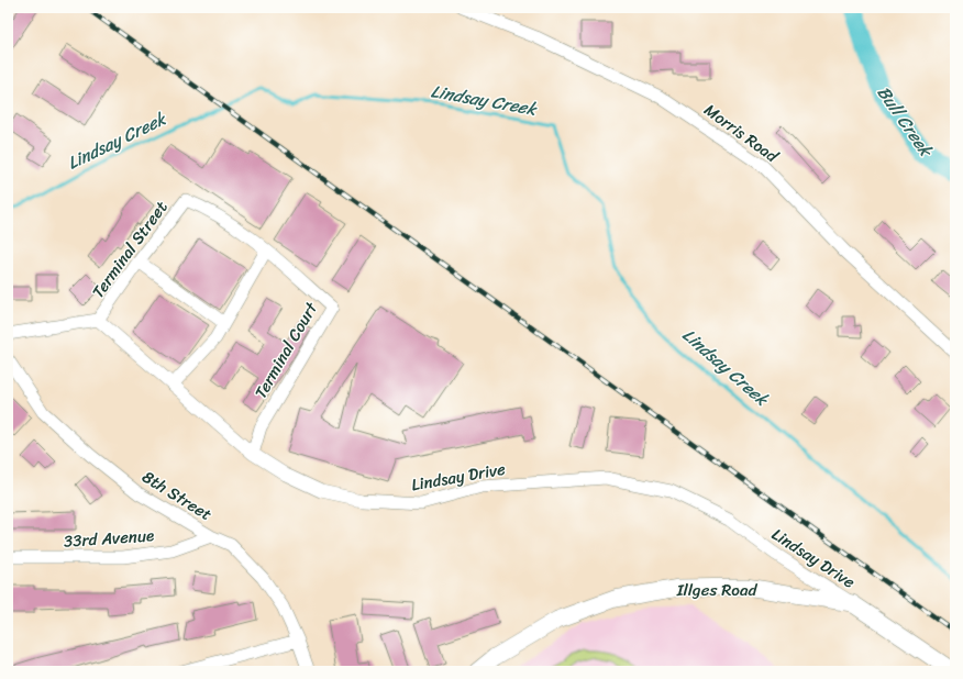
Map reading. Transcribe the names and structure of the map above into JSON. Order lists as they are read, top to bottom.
{
  "streets": {
    "street": [
      "Morris Road",
      "Terminal Street",
      "Terminal Court",
      "Lindsay Drive",
      "8th Street",
      "33rd Avenue",
      "Illges Road"
    ]
  },
  "crossings": [
    ["Terminal Street", "Terminal Court"],
    ["Terminal Street", "Lindsay Drive"],
    ["Terminal Court", "Lindsay Drive"],
    ["Lindsay Drive", "Illges Road"],
    ["8th Street", "33rd Avenue"]
  ],
  "water": ["Lindsay Creek", "Bull Creek"]
}
